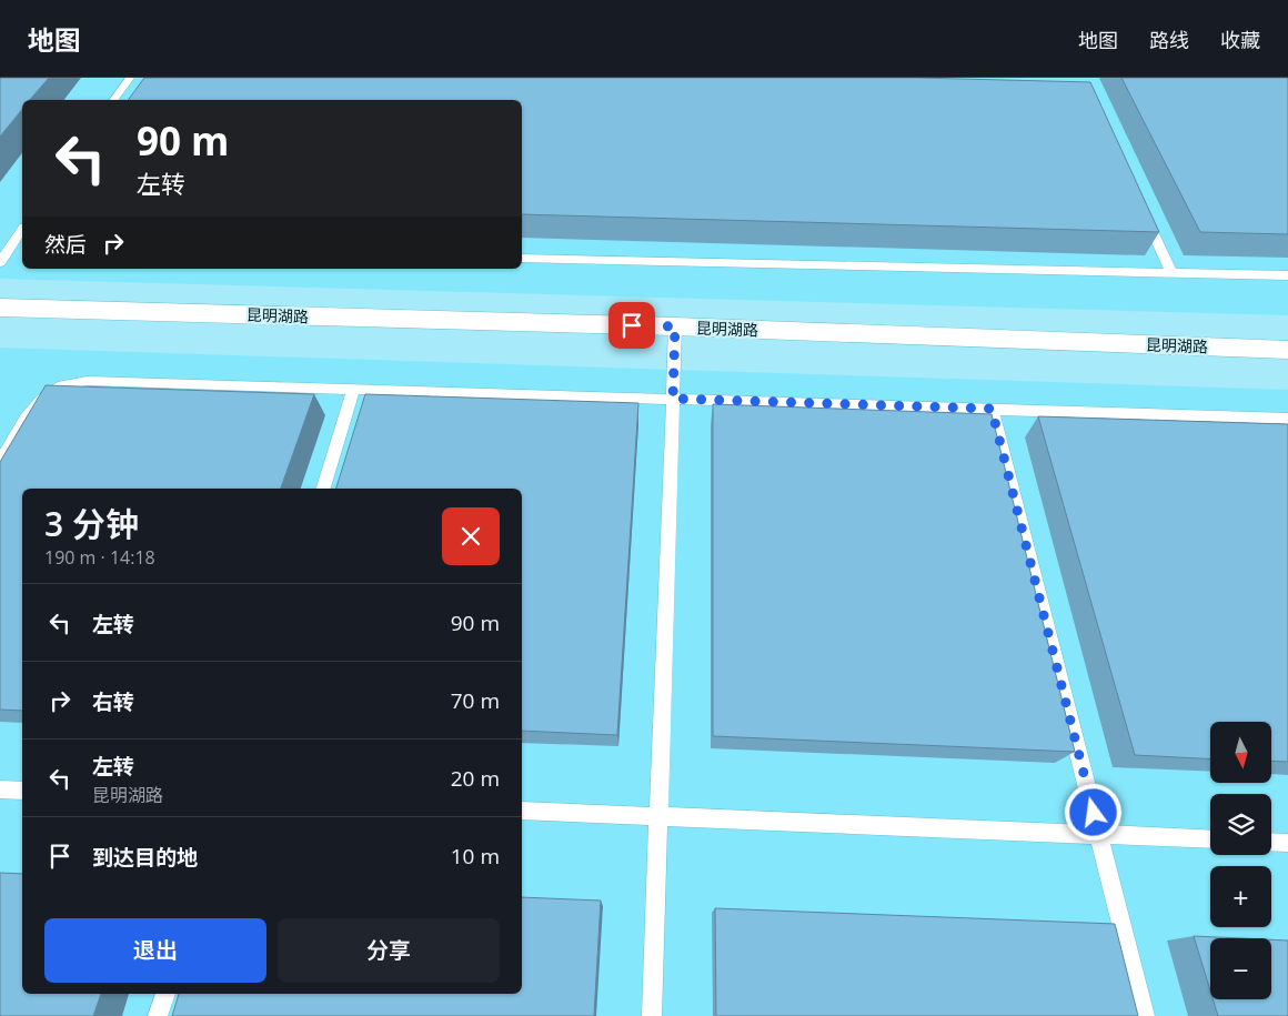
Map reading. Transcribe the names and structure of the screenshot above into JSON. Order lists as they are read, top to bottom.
{
  "streets": {
    "street": ["昆明湖路"]
  },
  "north": "bottom",
  "page": {
    "header": "地图",
    "nav": ["地图", "路线", "收藏"],
    "turn": ["90 m", "左转"],
    "then": "然后",
    "heading": ["3 分钟", "190 m · 14:18"],
    "list": [
      {
        "name": "左转",
        "value": "90 m"
      },
      {
        "name": "右转",
        "value": "70 m"
      },
      {
        "name": "左转",
        "note": "昆明湖路",
        "value": "20 m"
      },
      {
        "name": "到达目的地",
        "value": "10 m"
      }
    ],
    "map_buttons": ["+", "−"],
    "buttons": ["退出", "分享"]
  }
}
